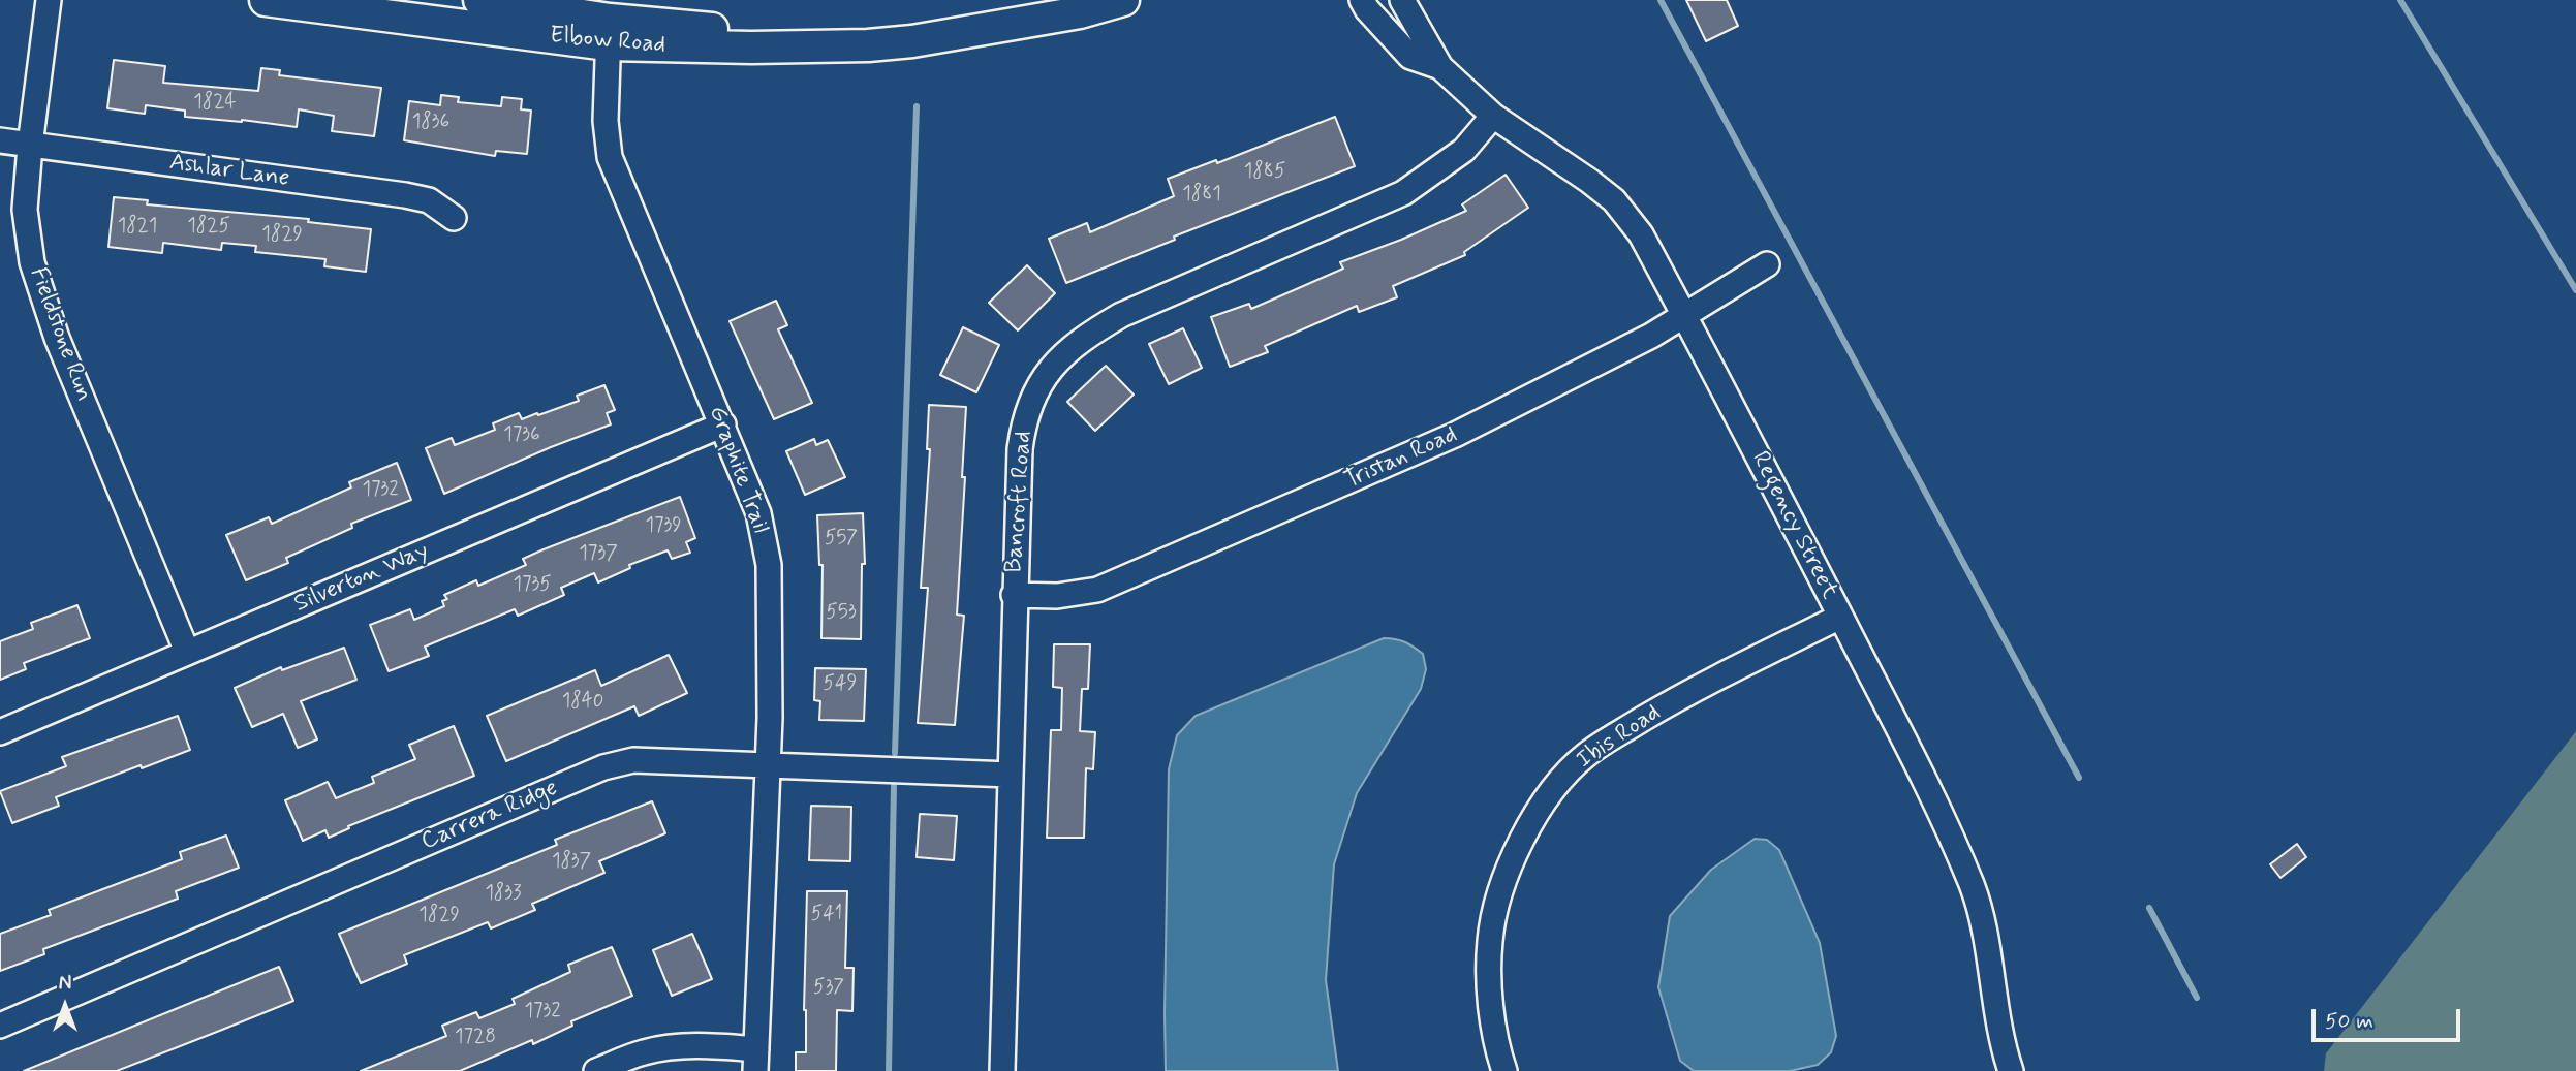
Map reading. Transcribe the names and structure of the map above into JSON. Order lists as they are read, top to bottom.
{
  "streets": {
    "main road": ["Elbow Road"],
    "street": [
      "Ashlar Lane",
      "Fieldstone Run",
      "Tristan Road",
      "Graphite Trail",
      "Bancroft Road",
      "Regency Street",
      "Silverton Way",
      "Ibis Road",
      "Carrera Ridge"
    ]
  },
  "crossings": [
    ["Elbow Road", "Graphite Trail"],
    ["Ashlar Lane", "Fieldstone Run"],
    ["Fieldstone Run", "Silverton Way"],
    ["Tristan Road", "Bancroft Road"],
    ["Tristan Road", "Regency Street"],
    ["Graphite Trail", "Silverton Way"],
    ["Graphite Trail", "Carrera Ridge"],
    ["Bancroft Road", "Regency Street"],
    ["Bancroft Road", "Carrera Ridge"],
    ["Regency Street", "Ibis Road"]
  ],
  "house_numbers": [
    "1824",
    "1836",
    "1885",
    "1881",
    "1821",
    "1825",
    "1829",
    "1736",
    "1732",
    "1739",
    "557",
    "1737",
    "1735",
    "553",
    "549",
    "1840",
    "1837",
    "1833",
    "541",
    "1829",
    "537",
    "1732",
    "1728"
  ],
  "scale_bar": "50 m",
  "north": "top"
}
